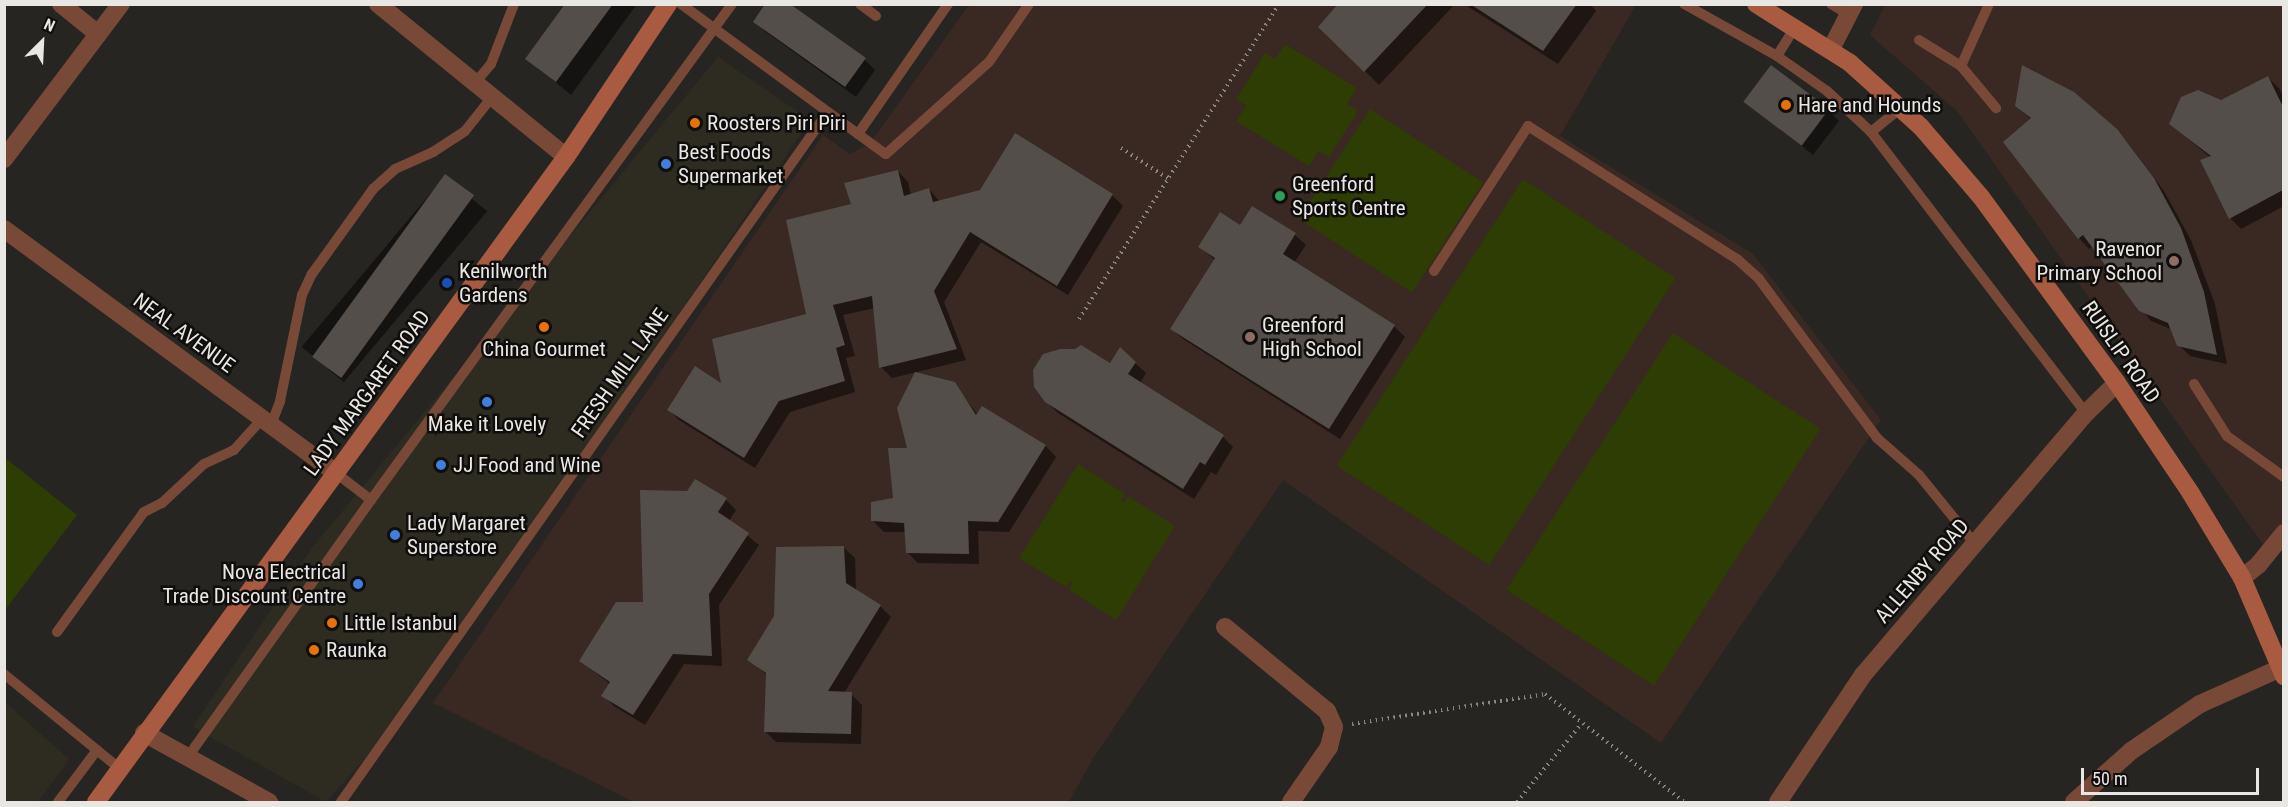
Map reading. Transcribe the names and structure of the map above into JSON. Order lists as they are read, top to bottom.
{
  "streets": {
    "street": [
      "NEAL AVENUE",
      "RUISLIP ROAD",
      "LADY MARGARET ROAD",
      "ALLENBY ROAD"
    ],
    "lane": ["FRESH MILL LANE"]
  },
  "crossings": [
    ["NEAL AVENUE", "LADY MARGARET ROAD"],
    ["RUISLIP ROAD", "ALLENBY ROAD"]
  ],
  "places": [
    "Hare and Hounds",
    "Roosters Piri Piri",
    "Best Foods Supermarket",
    "Greenford Sports Centre",
    "Ravenor Primary School",
    "Kenilworth Gardens",
    "China Gourmet",
    "Greenford High School",
    "Make it Lovely",
    "JJ Food and Wine",
    "Lady Margaret Superstore",
    "Nova Electrical Trade Discount Centre",
    "Little Istanbul",
    "Raunka"
  ],
  "scale_bar": "50 m",
  "north": "top right"
}
